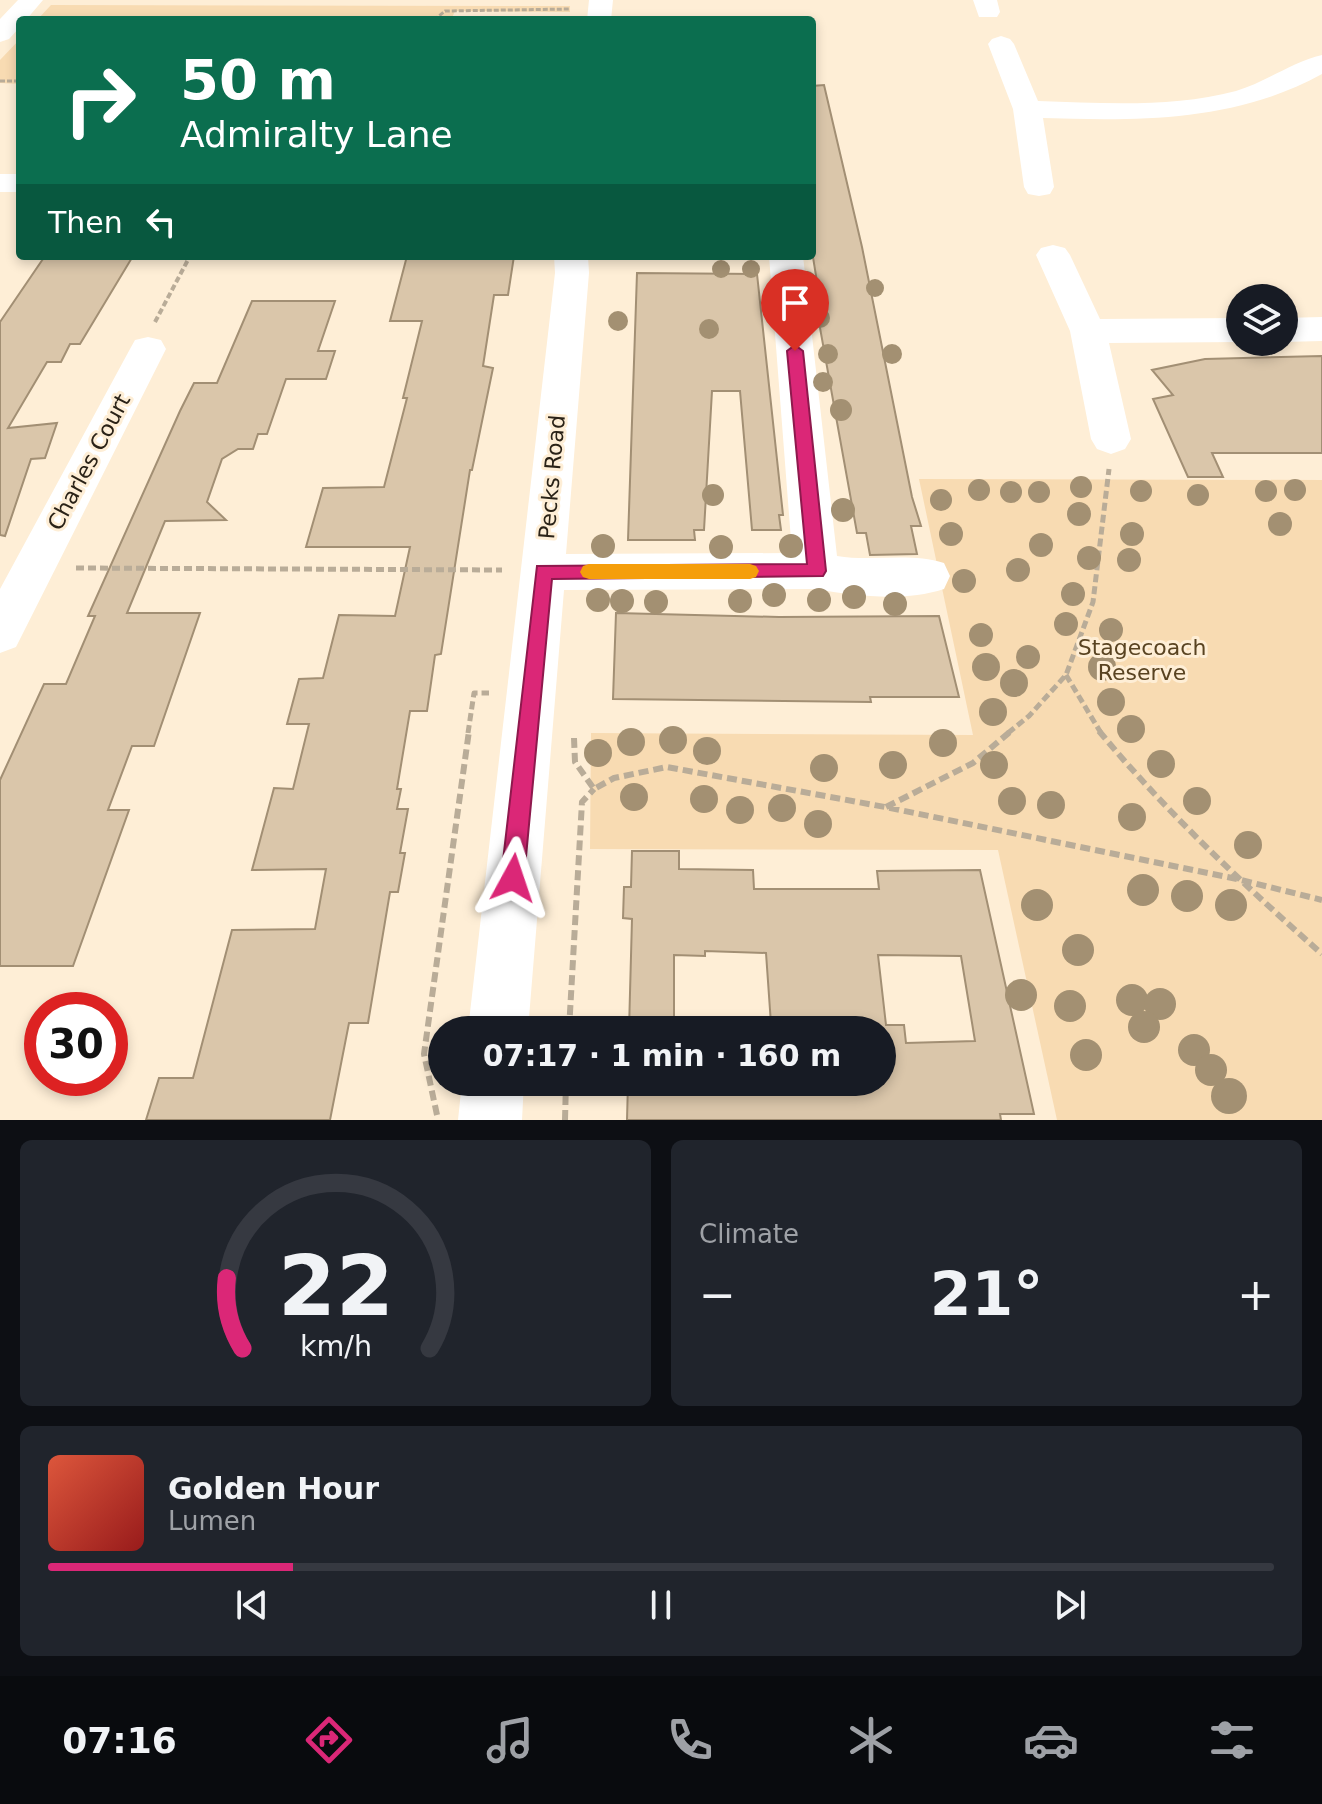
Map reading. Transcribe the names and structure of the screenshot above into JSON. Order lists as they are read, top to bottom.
{
  "streets": {
    "street": ["Charles Court", "Pecks Road"]
  },
  "parks": ["Stagecoach Reserve"],
  "page": {
    "turn": ["50 m", "Admiralty Lane"],
    "then": "Then",
    "limit": "30",
    "trip": "07:17 · 1 min · 160 m",
    "tile": "Climate",
    "heat": ["−", "21°", "+"],
    "song": ["Golden Hour", "Lumen"],
    "tabs": "07:16",
    "gauge": ["22", "km/h"]
  }
}
